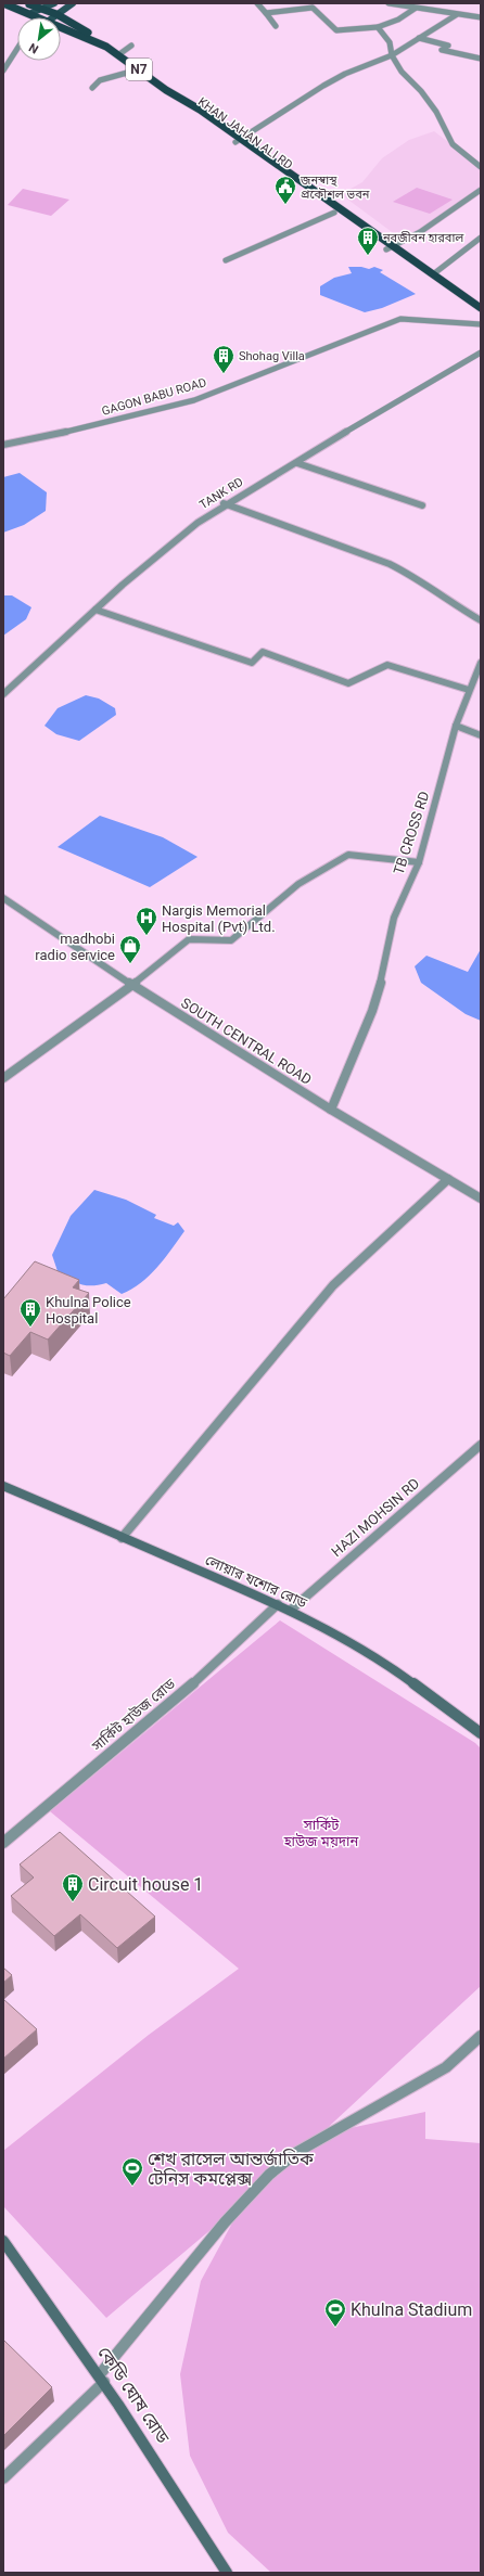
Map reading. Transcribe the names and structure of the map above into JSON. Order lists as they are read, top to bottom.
{
  "streets": {
    "highway": ["N7", "KHAN JAHAN ALI RD"],
    "main road": ["লোয়ার যশোর রোড", "কেডি ঘোষ রোড"],
    "street": [
      "GAGON BABU ROAD",
      "TANK RD",
      "TB CROSS RD",
      "SOUTH CENTRAL ROAD",
      "HAZI MOHSIN RD",
      "সার্কিট হাউজ রোড"
    ]
  },
  "crossings": [
    ["N7", "KHAN JAHAN ALI RD"],
    ["TB CROSS RD", "SOUTH CENTRAL ROAD"],
    ["HAZI MOHSIN RD", "লোয়ার যশোর রোড"],
    ["লোয়ার যশোর রোড", "সার্কিট হাউজ রোড"]
  ],
  "parks": ["সার্কিট হাউজ ময়দান"],
  "places": {
    "public building": ["জনস্বাস্থ প্রকৌশল ভবন"],
    "building": [
      "নবজীবন হারবাল",
      "Shohag Villa",
      "Khulna Police Hospital",
      "Circuit house 1"
    ],
    "hospital": ["Nargis Memorial Hospital (Pvt) Ltd."],
    "shop": ["madhobi radio service"],
    "sports": ["শেখ রাসেল আন্তর্জাতিক টেনিস কমপ্লেক্স", "Khulna Stadium"]
  },
  "north": "bottom left"
}
